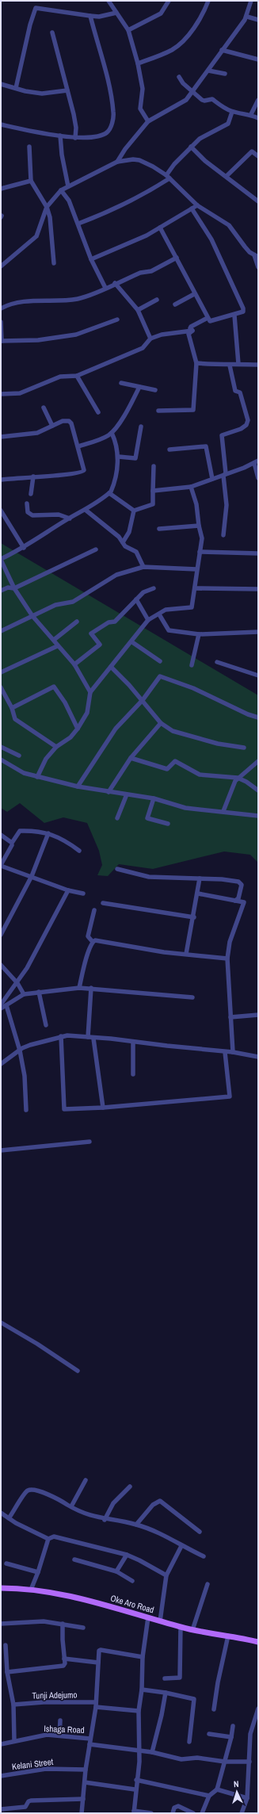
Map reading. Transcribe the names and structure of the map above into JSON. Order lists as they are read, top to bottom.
{
  "streets": {
    "main road": ["Oke Aro Road"],
    "street": ["Tunji Adejumo", "Ishaga Road", "Kelani Street"]
  },
  "north": "top"
}
